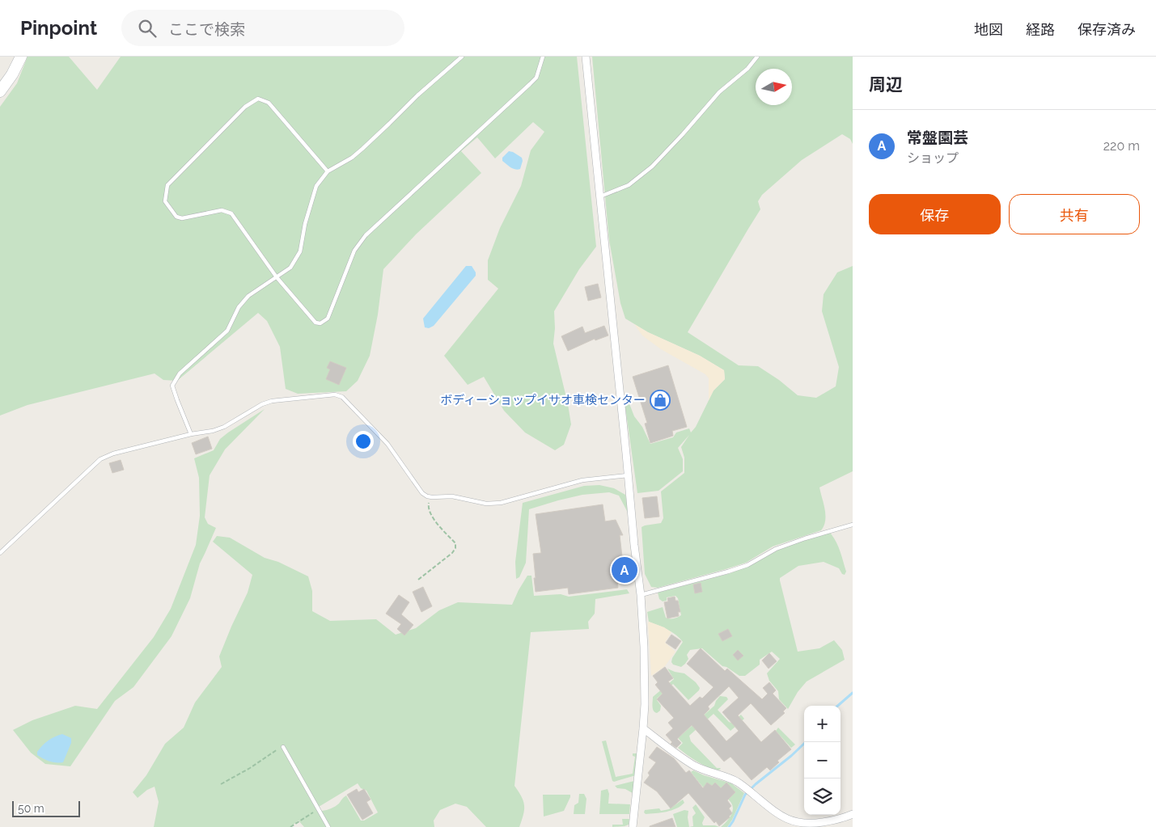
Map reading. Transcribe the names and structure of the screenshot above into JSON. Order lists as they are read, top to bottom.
{
  "places": {
    "shop": ["ボディーショップイサオ車検センター"]
  },
  "scale_bar": "50 m",
  "north": "right",
  "page": {
    "header": "Pinpoint",
    "search": "ここで検索",
    "nav": ["地図", "経路", "保存済み"],
    "heading": "周辺",
    "list": [
      {
        "mark": "A",
        "name": "常盤園芸",
        "note": "ショップ",
        "value": "220 m"
      }
    ],
    "buttons": ["保存", "共有"],
    "pins": "A",
    "map_buttons": ["+", "−"],
    "scale": "50 m"
  }
}
